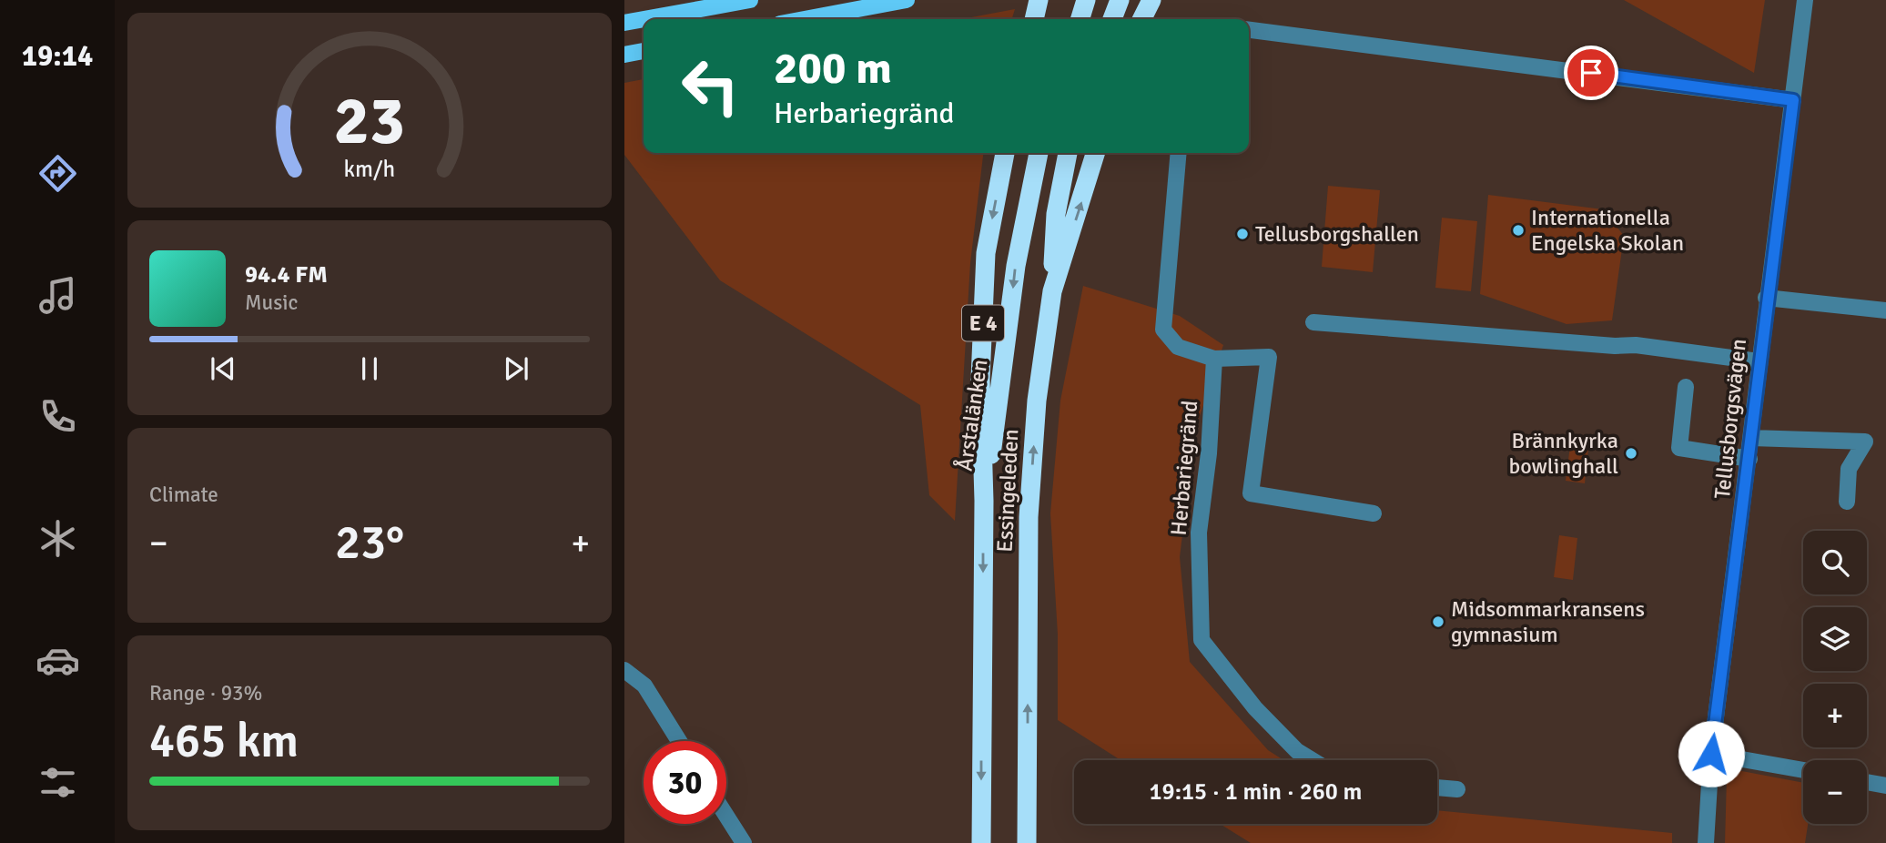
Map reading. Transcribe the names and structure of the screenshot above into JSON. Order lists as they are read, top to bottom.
{
  "streets": {
    "highway": ["E 4", "Årstalänken", "Essingeleden"],
    "street": ["Tellusborgsvägen", "Herbariegränd"]
  },
  "crossings": [
    ["Årstalänken", "Essingeleden"]
  ],
  "places": [
    "Internationella Engelska Skolan",
    "Tellusborgshallen",
    "Brännkyrka bowlinghall",
    "Midsommarkransens gymnasium"
  ],
  "page": {
    "tabs": "19:14",
    "turn": ["200 m", "Herbariegränd"],
    "song": ["94.4 FM", "Music"],
    "tile": [
      "Climate",
      ["Range · 93%", "465 km"]
    ],
    "heat": ["−", "23°", "+"],
    "map_buttons": ["+", "−"],
    "limit": "30",
    "trip": "19:15 · 1 min · 260 m",
    "gauge": ["23", "km/h"]
  }
}
